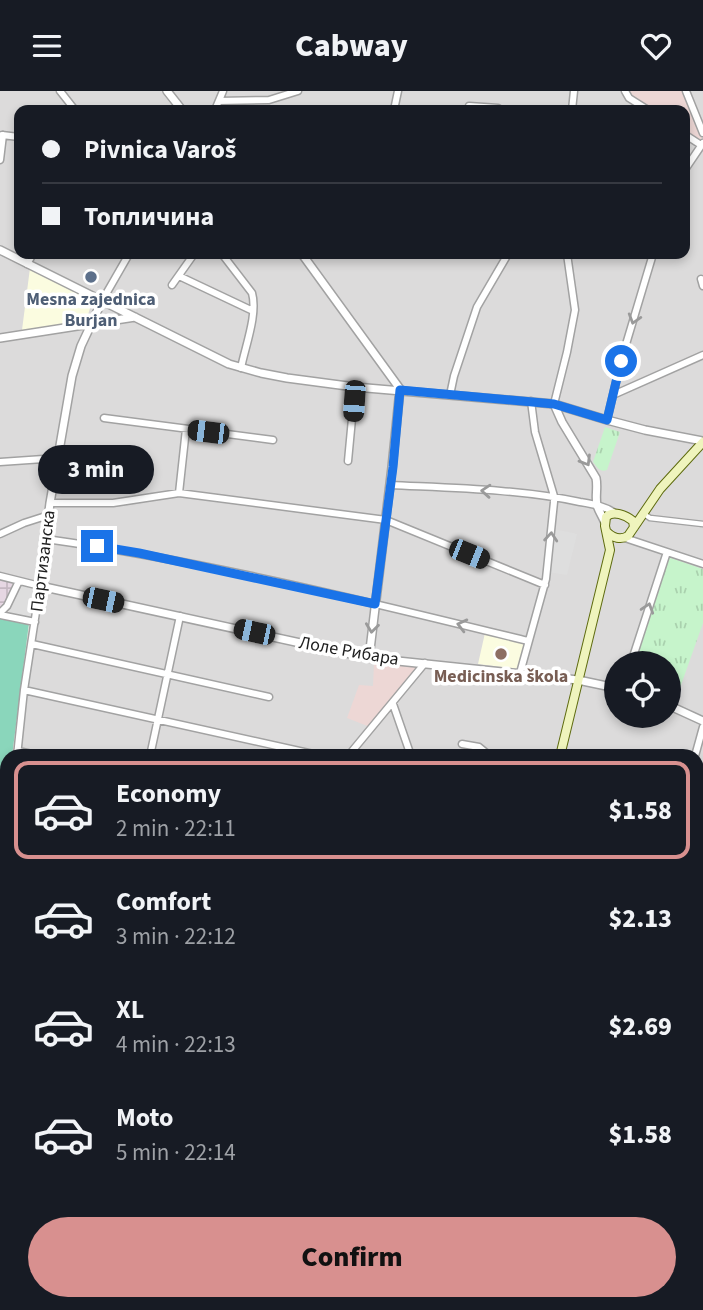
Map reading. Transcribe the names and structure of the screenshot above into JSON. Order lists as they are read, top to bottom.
{
  "streets": {
    "street": ["Партизанска", "Лоле Рибара"]
  },
  "crossings": [
    ["Партизанска", "Лоле Рибара"]
  ],
  "places": ["Mesna zajednica Burjan", "Medicinska škola"],
  "page": {
    "header": "Cabway",
    "banner": ["Pivnica Varoš", "Топличина"],
    "bubble": "3 min",
    "list": [
      {
        "name": "Economy",
        "note": "2 min · 22:11",
        "value": "$1.58"
      },
      {
        "name": "Comfort",
        "note": "3 min · 22:12",
        "value": "$2.13"
      },
      {
        "name": "XL",
        "note": "4 min · 22:13",
        "value": "$2.69"
      },
      {
        "name": "Moto",
        "note": "5 min · 22:14",
        "value": "$1.58"
      }
    ],
    "buttons": "Confirm"
  }
}
